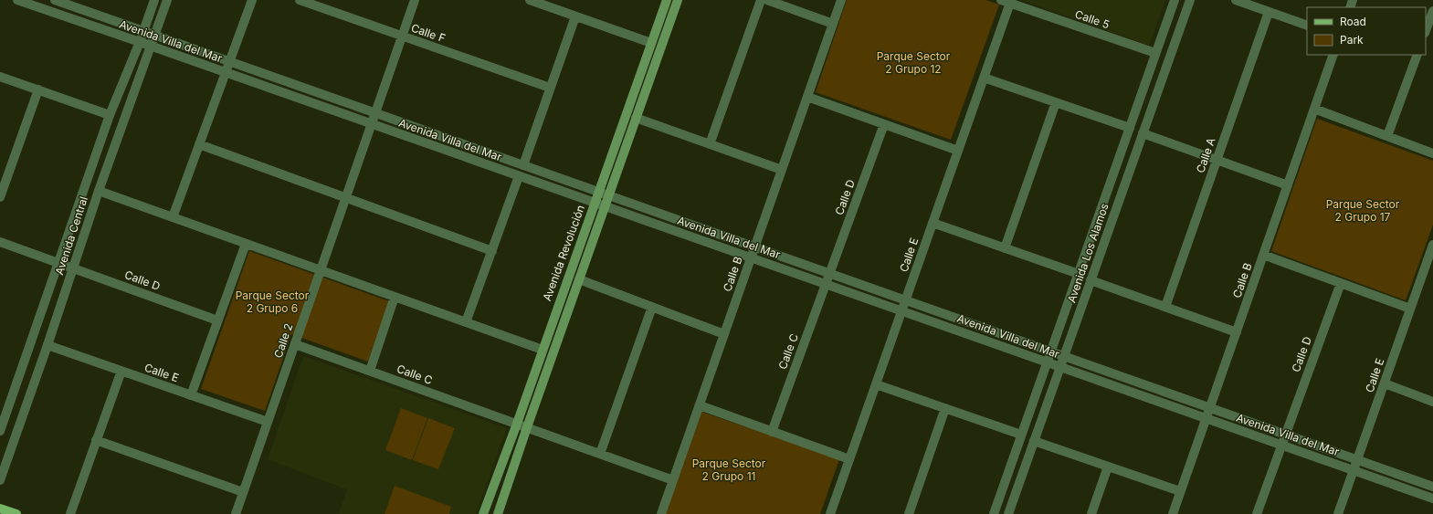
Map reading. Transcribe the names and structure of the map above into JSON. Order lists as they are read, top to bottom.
{
  "streets": {
    "main road": ["Avenida Revolución"],
    "street": [
      "Calle 5",
      "Calle F",
      "Avenida Villa del Mar",
      "Calle A",
      "Calle D",
      "Avenida Central",
      "Avenida Los Alamos",
      "Calle E",
      "Calle B",
      "Calle 2",
      "Calle C"
    ]
  },
  "crossings": [
    ["Calle 5", "Avenida Los Alamos"],
    ["Calle 5", "Calle E"],
    ["Calle F", "Calle 2"],
    ["Avenida Villa del Mar", "Calle D"],
    ["Avenida Villa del Mar", "Avenida Central"],
    ["Avenida Villa del Mar", "Avenida Revolución"],
    ["Avenida Villa del Mar", "Avenida Los Alamos"],
    ["Avenida Villa del Mar", "Calle E"],
    ["Avenida Villa del Mar", "Calle B"],
    ["Avenida Villa del Mar", "Calle 2"],
    ["Avenida Villa del Mar", "Calle C"],
    ["Calle D", "Avenida Central"],
    ["Calle D", "Calle C"],
    ["Avenida Central", "Calle E"],
    ["Avenida Revolución", "Calle C"],
    ["Calle E", "Calle 2"],
    ["Calle 2", "Calle C"]
  ],
  "parks": [
    "Parque Sector 2 Grupo 12",
    "Parque Sector 2 Grupo 17",
    "Parque Sector 2 Grupo 6",
    "Parque Sector 2 Grupo 11"
  ],
  "legend": ["Road", "Park"]
}
